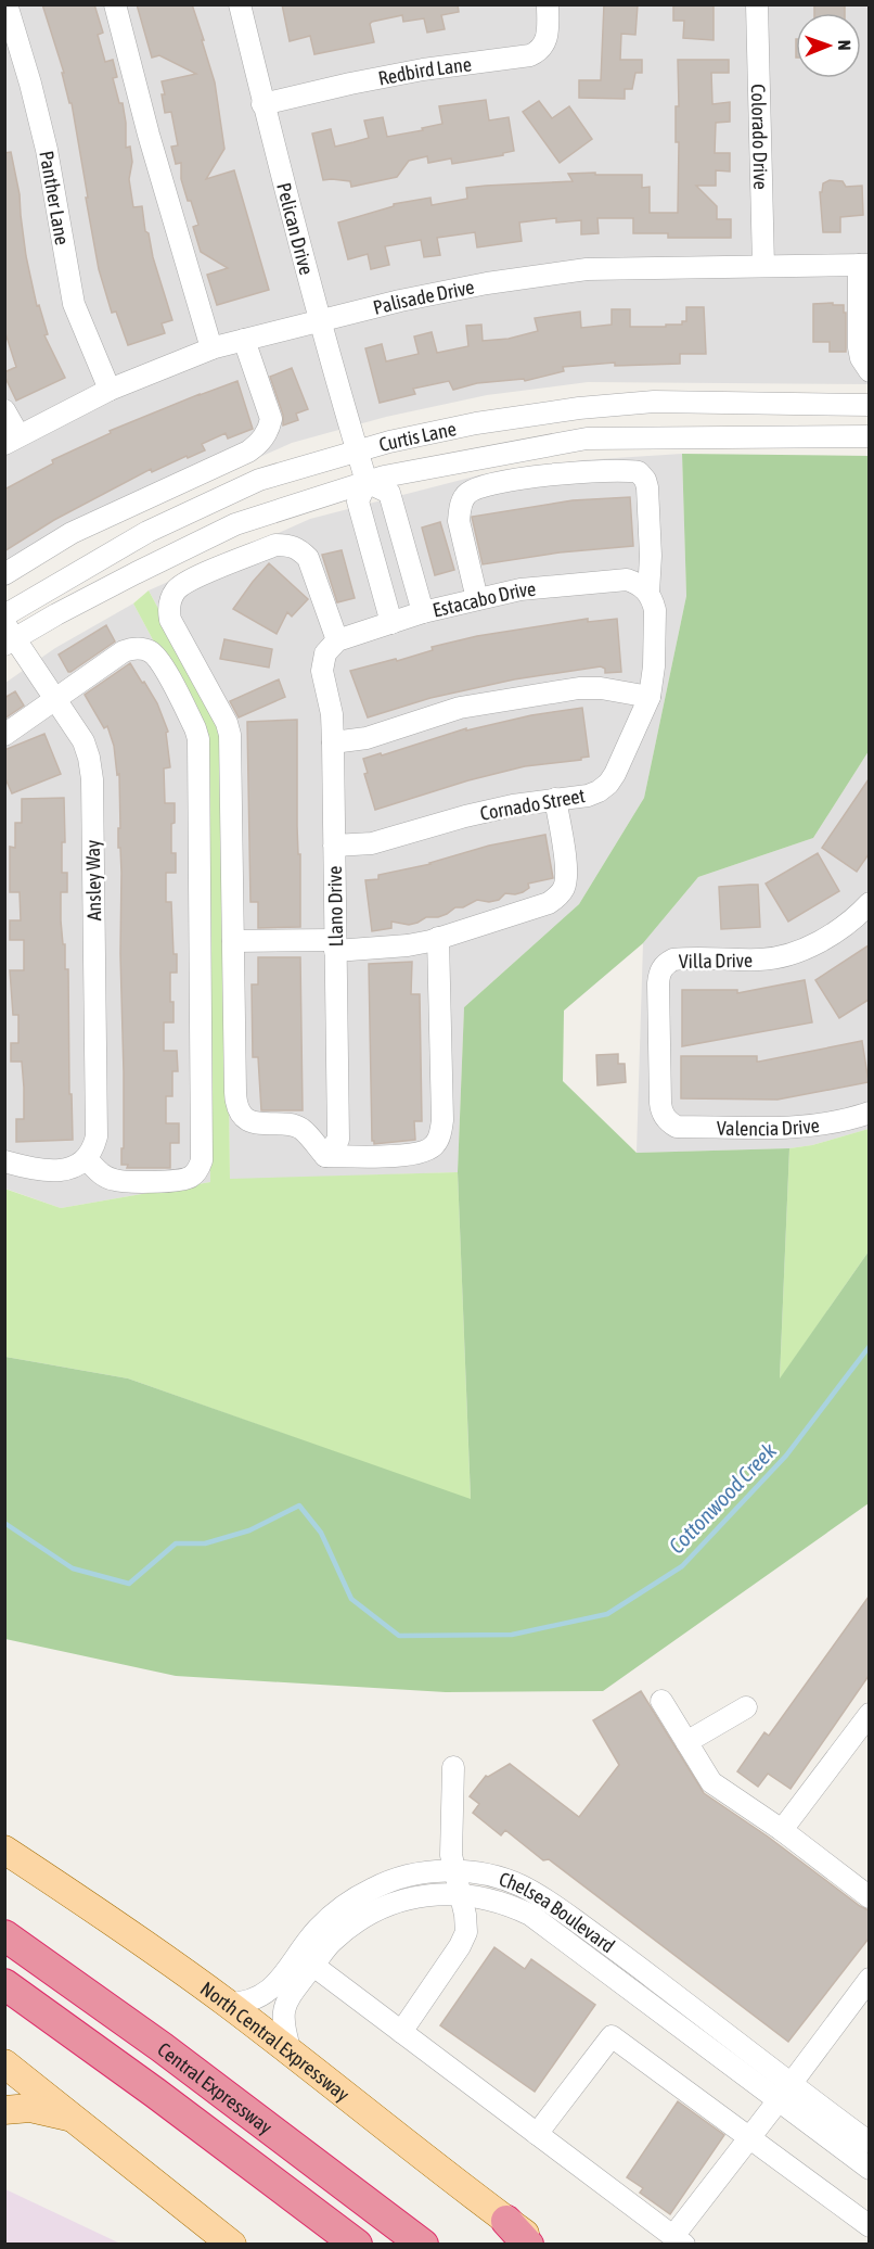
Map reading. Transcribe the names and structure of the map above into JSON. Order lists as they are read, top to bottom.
{
  "streets": {
    "highway": ["Central Expressway"],
    "main road": ["North Central Expressway"],
    "street": [
      "Redbird Lane",
      "Colorado Drive",
      "Panther Lane",
      "Pelican Drive",
      "Palisade Drive",
      "Curtis Lane",
      "Estacabo Drive",
      "Cornado Street",
      "Ansley Way",
      "Llano Drive",
      "Villa Drive",
      "Valencia Drive",
      "Chelsea Boulevard"
    ]
  },
  "crossings": [
    ["Redbird Lane", "Pelican Drive"],
    ["Colorado Drive", "Palisade Drive"],
    ["Panther Lane", "Palisade Drive"],
    ["Pelican Drive", "Palisade Drive"],
    ["Pelican Drive", "Curtis Lane"],
    ["Curtis Lane", "Ansley Way"],
    ["Estacabo Drive", "Cornado Street"],
    ["Estacabo Drive", "Llano Drive"],
    ["Cornado Street", "Llano Drive"],
    ["Villa Drive", "Valencia Drive"],
    ["Chelsea Boulevard", "North Central Expressway"]
  ],
  "water": ["Cottonwood Creek"],
  "north": "right"
}
